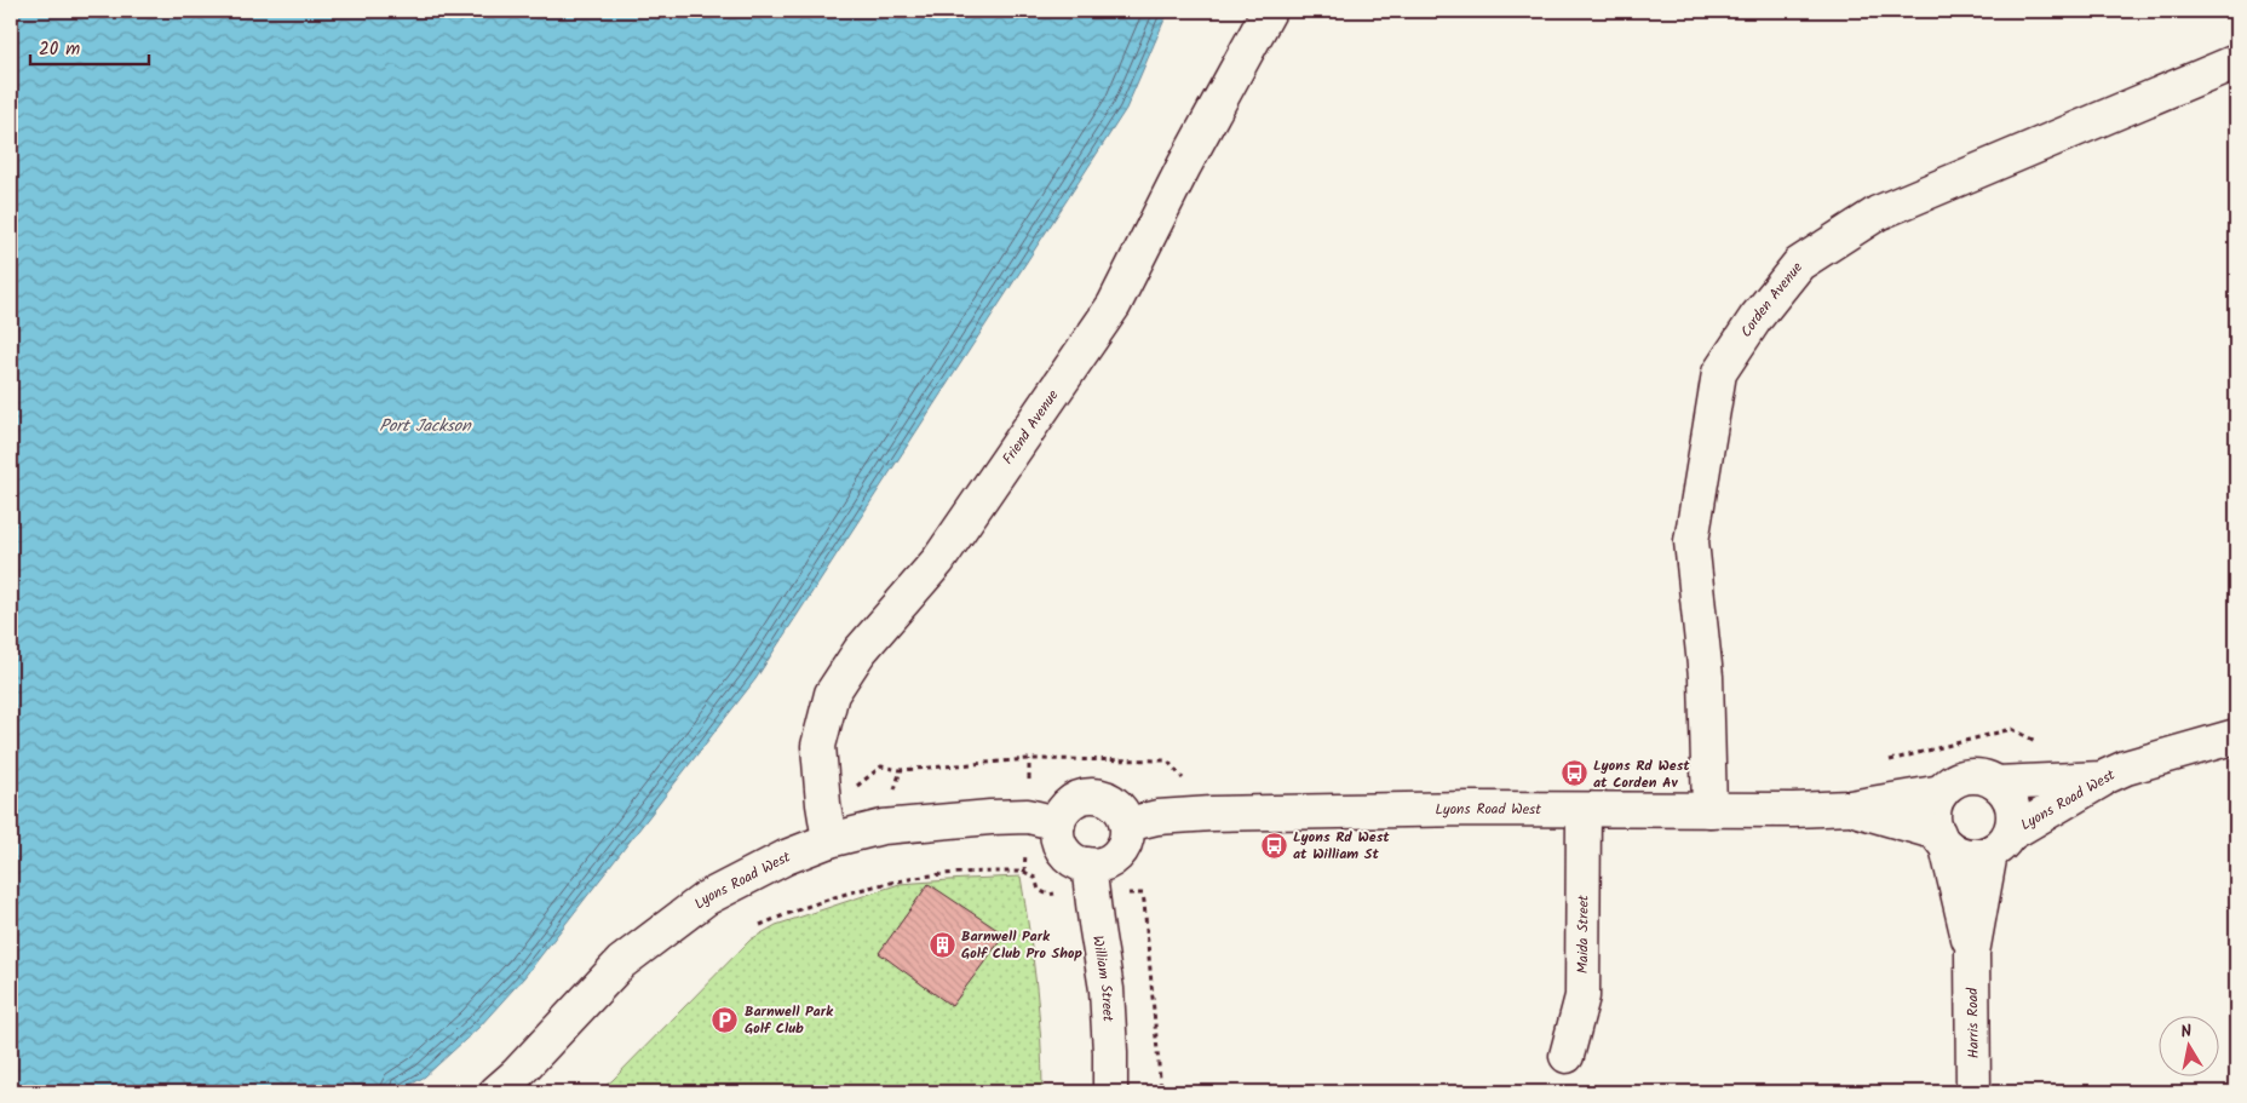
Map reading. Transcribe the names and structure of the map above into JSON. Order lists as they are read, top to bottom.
{
  "streets": {
    "main road": [
      "Corden Avenue",
      "Friend Avenue",
      "Lyons Road West",
      "Maida Street",
      "William Street",
      "Harris Road"
    ]
  },
  "crossings": [
    ["Corden Avenue", "Lyons Road West"],
    ["Friend Avenue", "Lyons Road West"],
    ["Lyons Road West", "Maida Street"],
    ["Lyons Road West", "William Street"],
    ["Lyons Road West", "Harris Road"]
  ],
  "water": ["Port Jackson"],
  "places": {
    "bus stop": ["Lyons Rd West at Corden Av", "Lyons Rd West at William St"],
    "building": ["Barnwell Park Golf Club Pro Shop"],
    "parking": ["Barnwell Park Golf Club"]
  },
  "scale_bar": "20 m",
  "north": "top"
}
